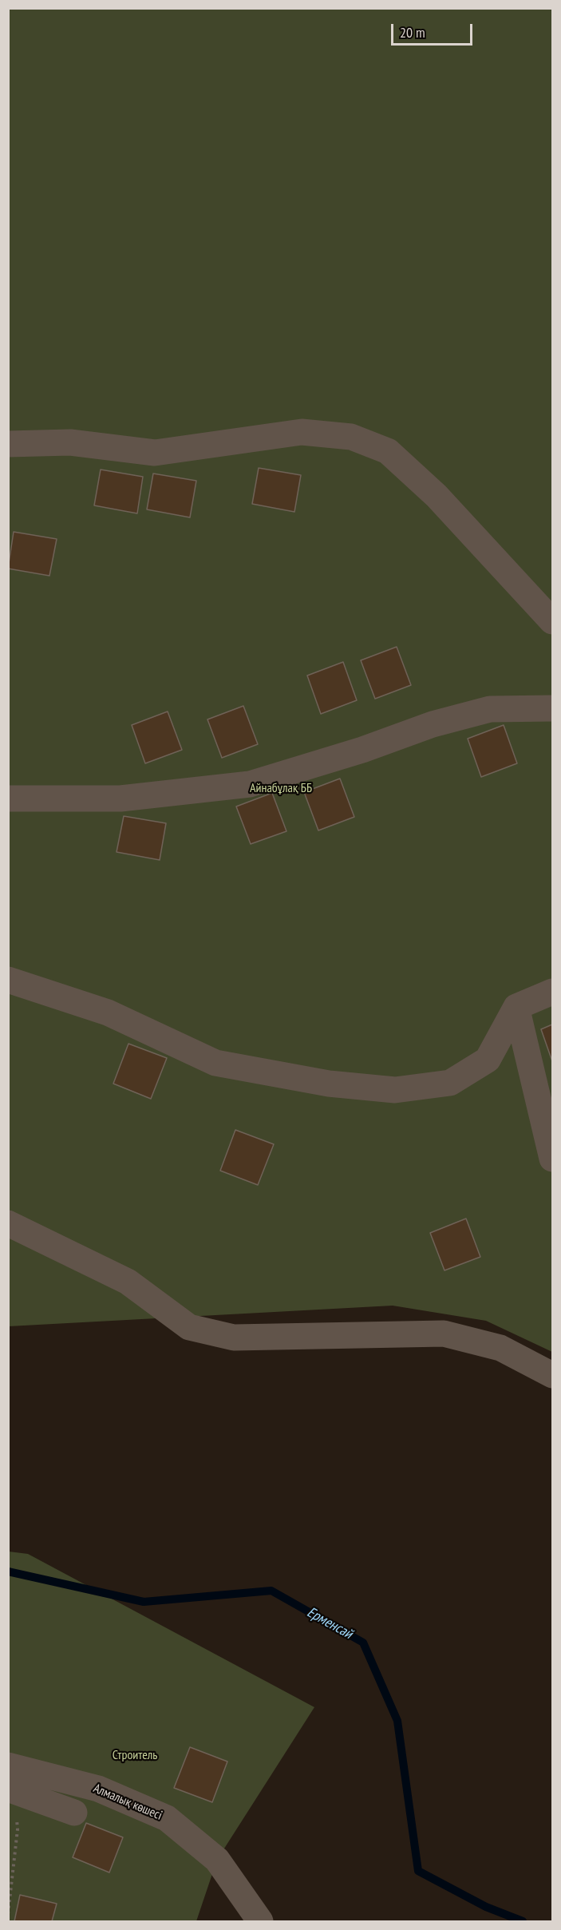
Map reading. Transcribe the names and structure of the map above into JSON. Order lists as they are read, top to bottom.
{
  "streets": {
    "street": ["Алмалық көшесі"]
  },
  "water": ["Ерменсай"],
  "parks": ["Айнабұлақ ББ", "Строитель"],
  "scale_bar": "20 m"
}
